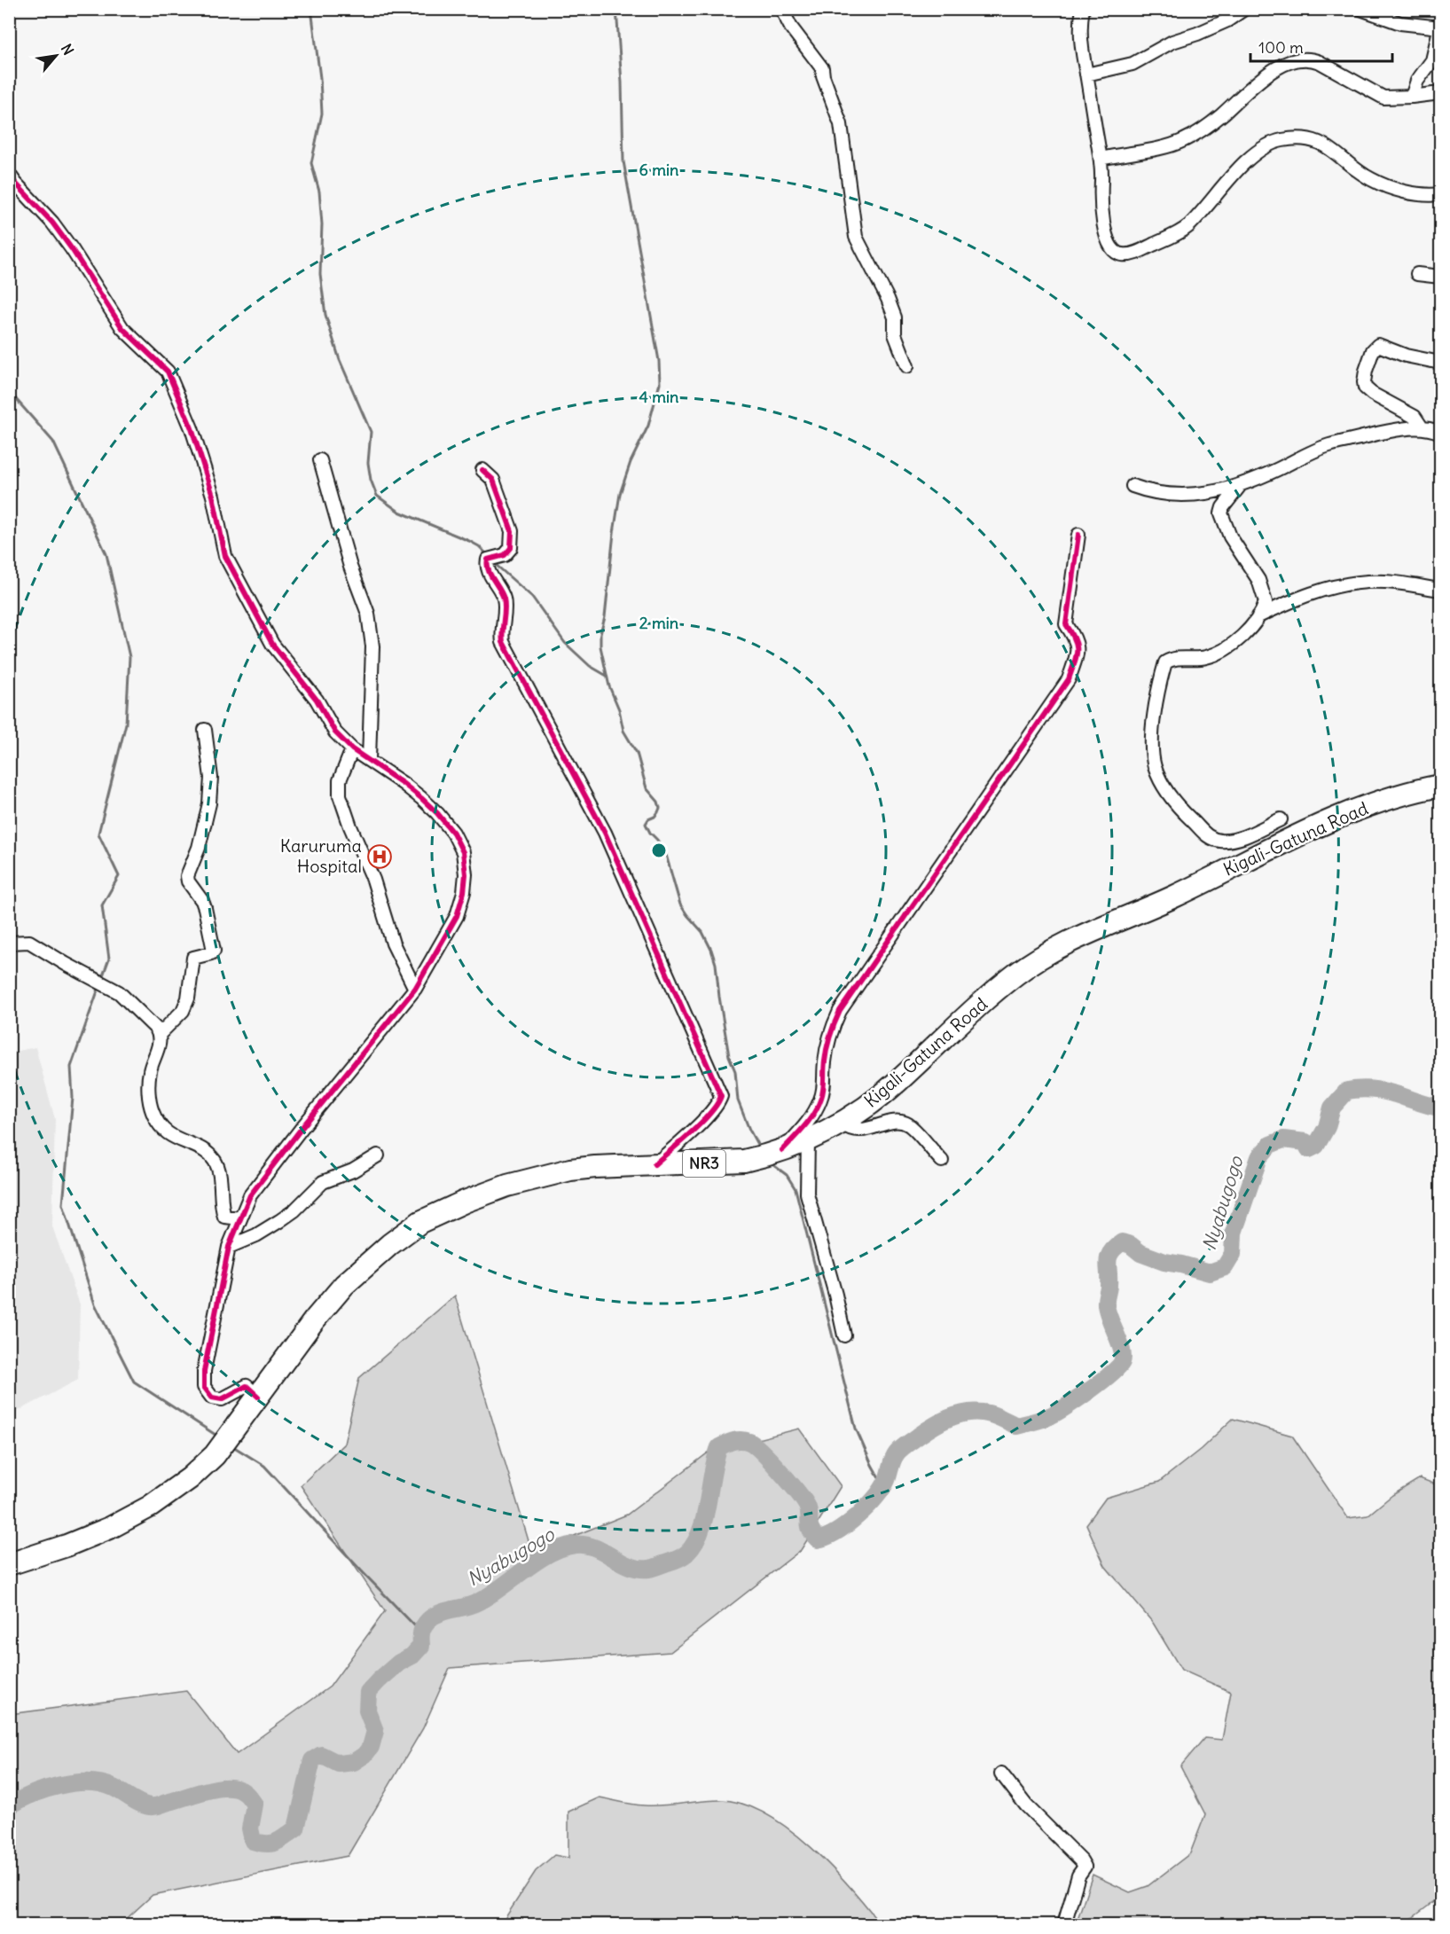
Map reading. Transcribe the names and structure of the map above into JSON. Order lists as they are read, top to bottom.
{
  "streets": {
    "highway": ["Kigali-Gatuna Road", "NR3"]
  },
  "water": ["Nyabugogo"],
  "places": {
    "hospital": ["Karuruma Hospital"]
  },
  "scale_bar": "100 m",
  "north": "top right",
  "rings": ["6 min", "4 min", "2 min"]
}
